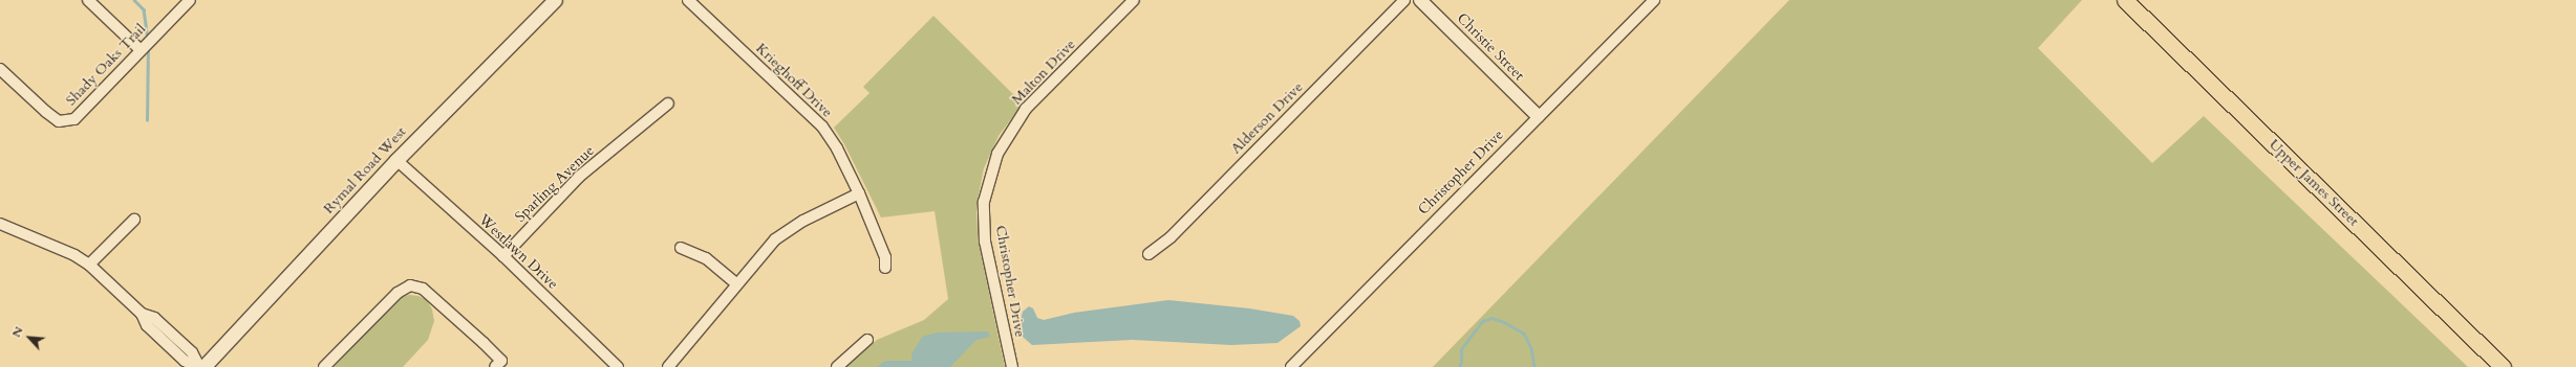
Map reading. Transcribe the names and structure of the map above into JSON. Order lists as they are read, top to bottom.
{
  "streets": {
    "main road": ["Rymal Road West", "Upper James Street"],
    "street": [
      "Christie Street",
      "Shady Oaks Trail",
      "Malton Drive",
      "Krieghoff Drive",
      "Alderson Drive",
      "Christopher Drive",
      "Sparling Avenue",
      "Westlawn Drive"
    ]
  },
  "crossings": [
    ["Christie Street", "Christopher Drive"],
    ["Malton Drive", "Christopher Drive"],
    ["Rymal Road West", "Westlawn Drive"],
    ["Sparling Avenue", "Westlawn Drive"]
  ],
  "north": "top left"
}
